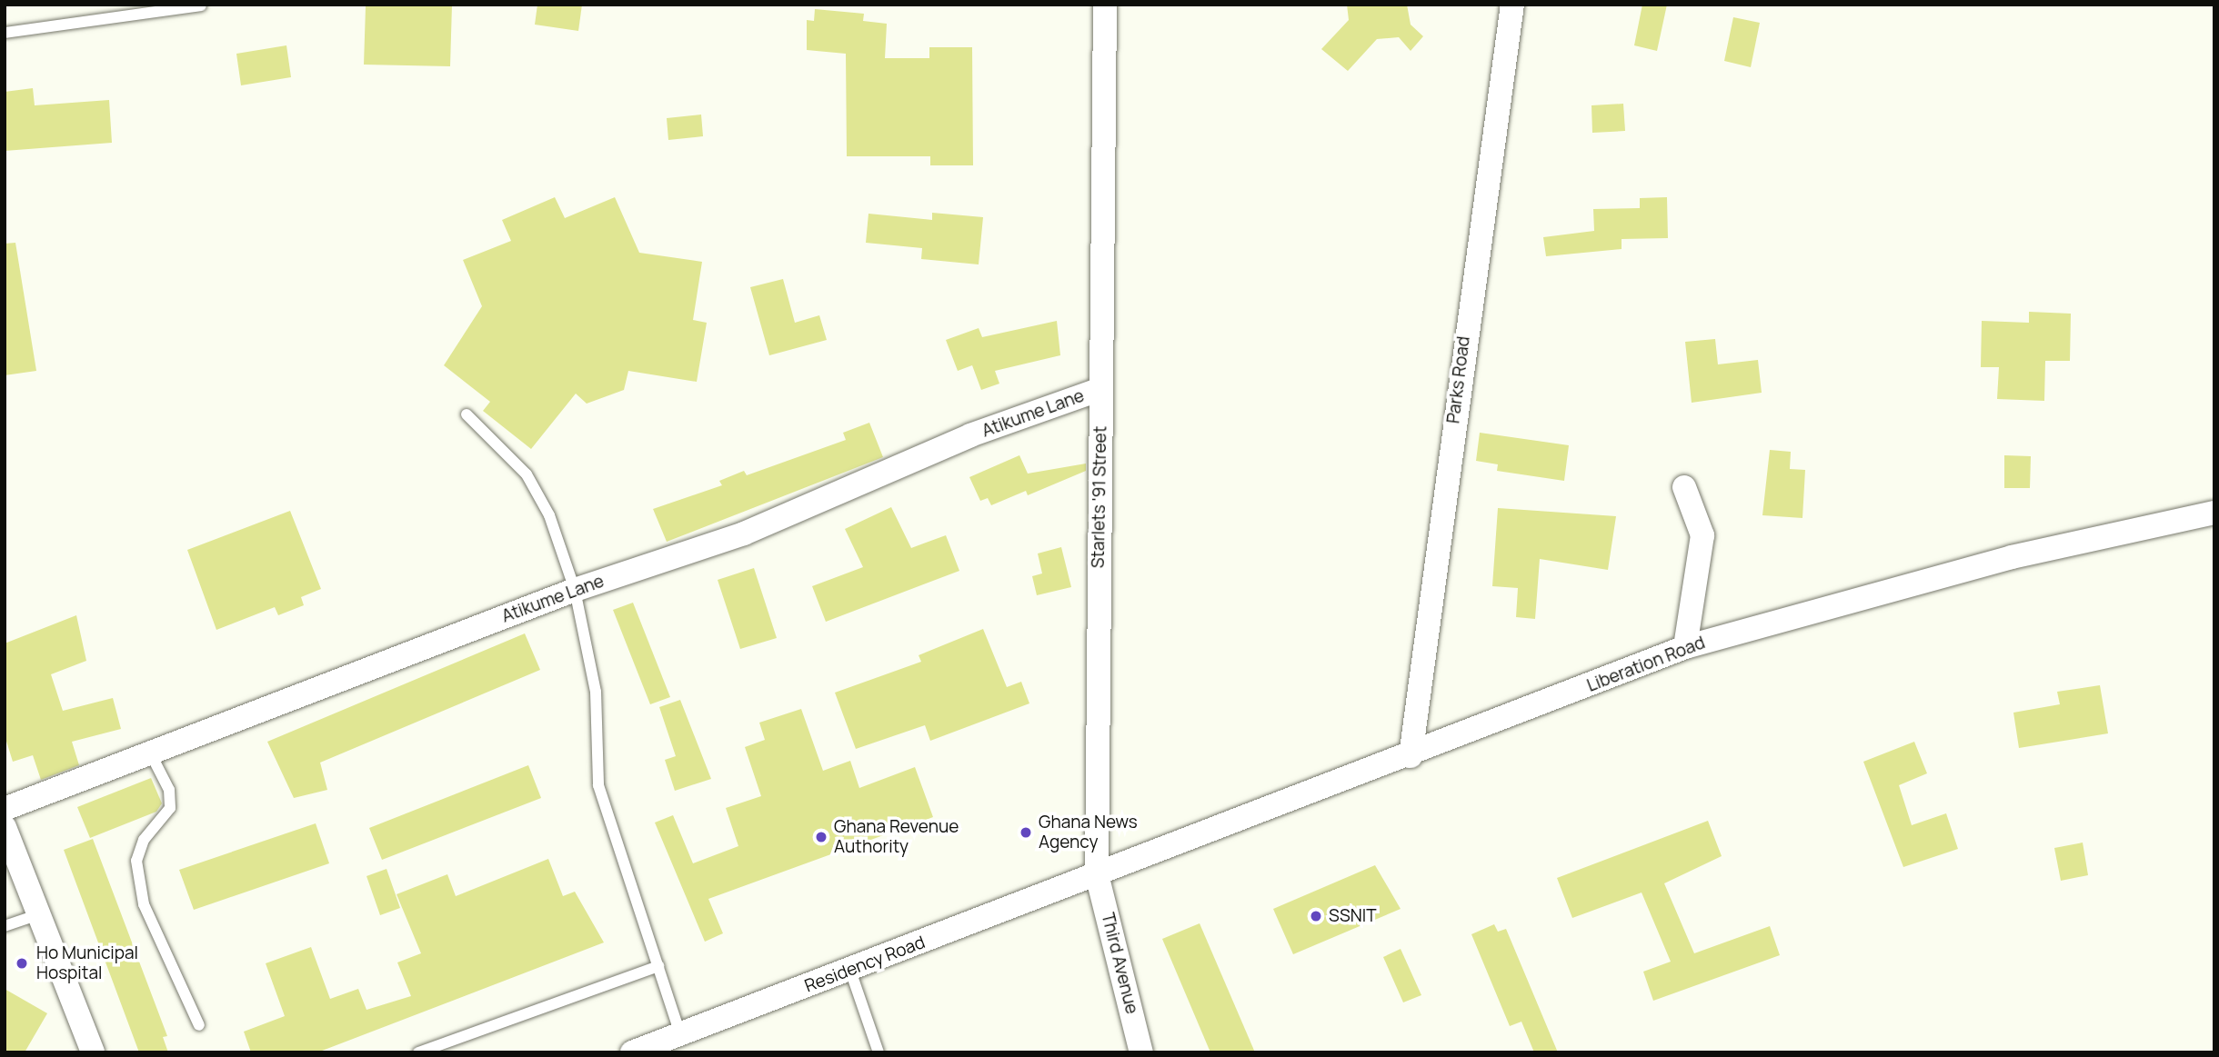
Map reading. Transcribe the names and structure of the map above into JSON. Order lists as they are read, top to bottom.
{
  "streets": {
    "street": [
      "Parks Road",
      "Atikume Lane",
      "Starlets '91 Street",
      "Liberation Road",
      "Third Avenue",
      "Residency Road"
    ]
  },
  "crossings": [
    ["Parks Road", "Liberation Road"],
    ["Atikume Lane", "Starlets '91 Street"],
    ["Starlets '91 Street", "Liberation Road"],
    ["Starlets '91 Street", "Third Avenue"],
    ["Starlets '91 Street", "Residency Road"],
    ["Liberation Road", "Third Avenue"],
    ["Liberation Road", "Residency Road"],
    ["Third Avenue", "Residency Road"]
  ],
  "places": [
    "Ghana News Agency",
    "Ghana Revenue Authority",
    "SSNIT",
    "Ho Municipal Hospital"
  ]
}
